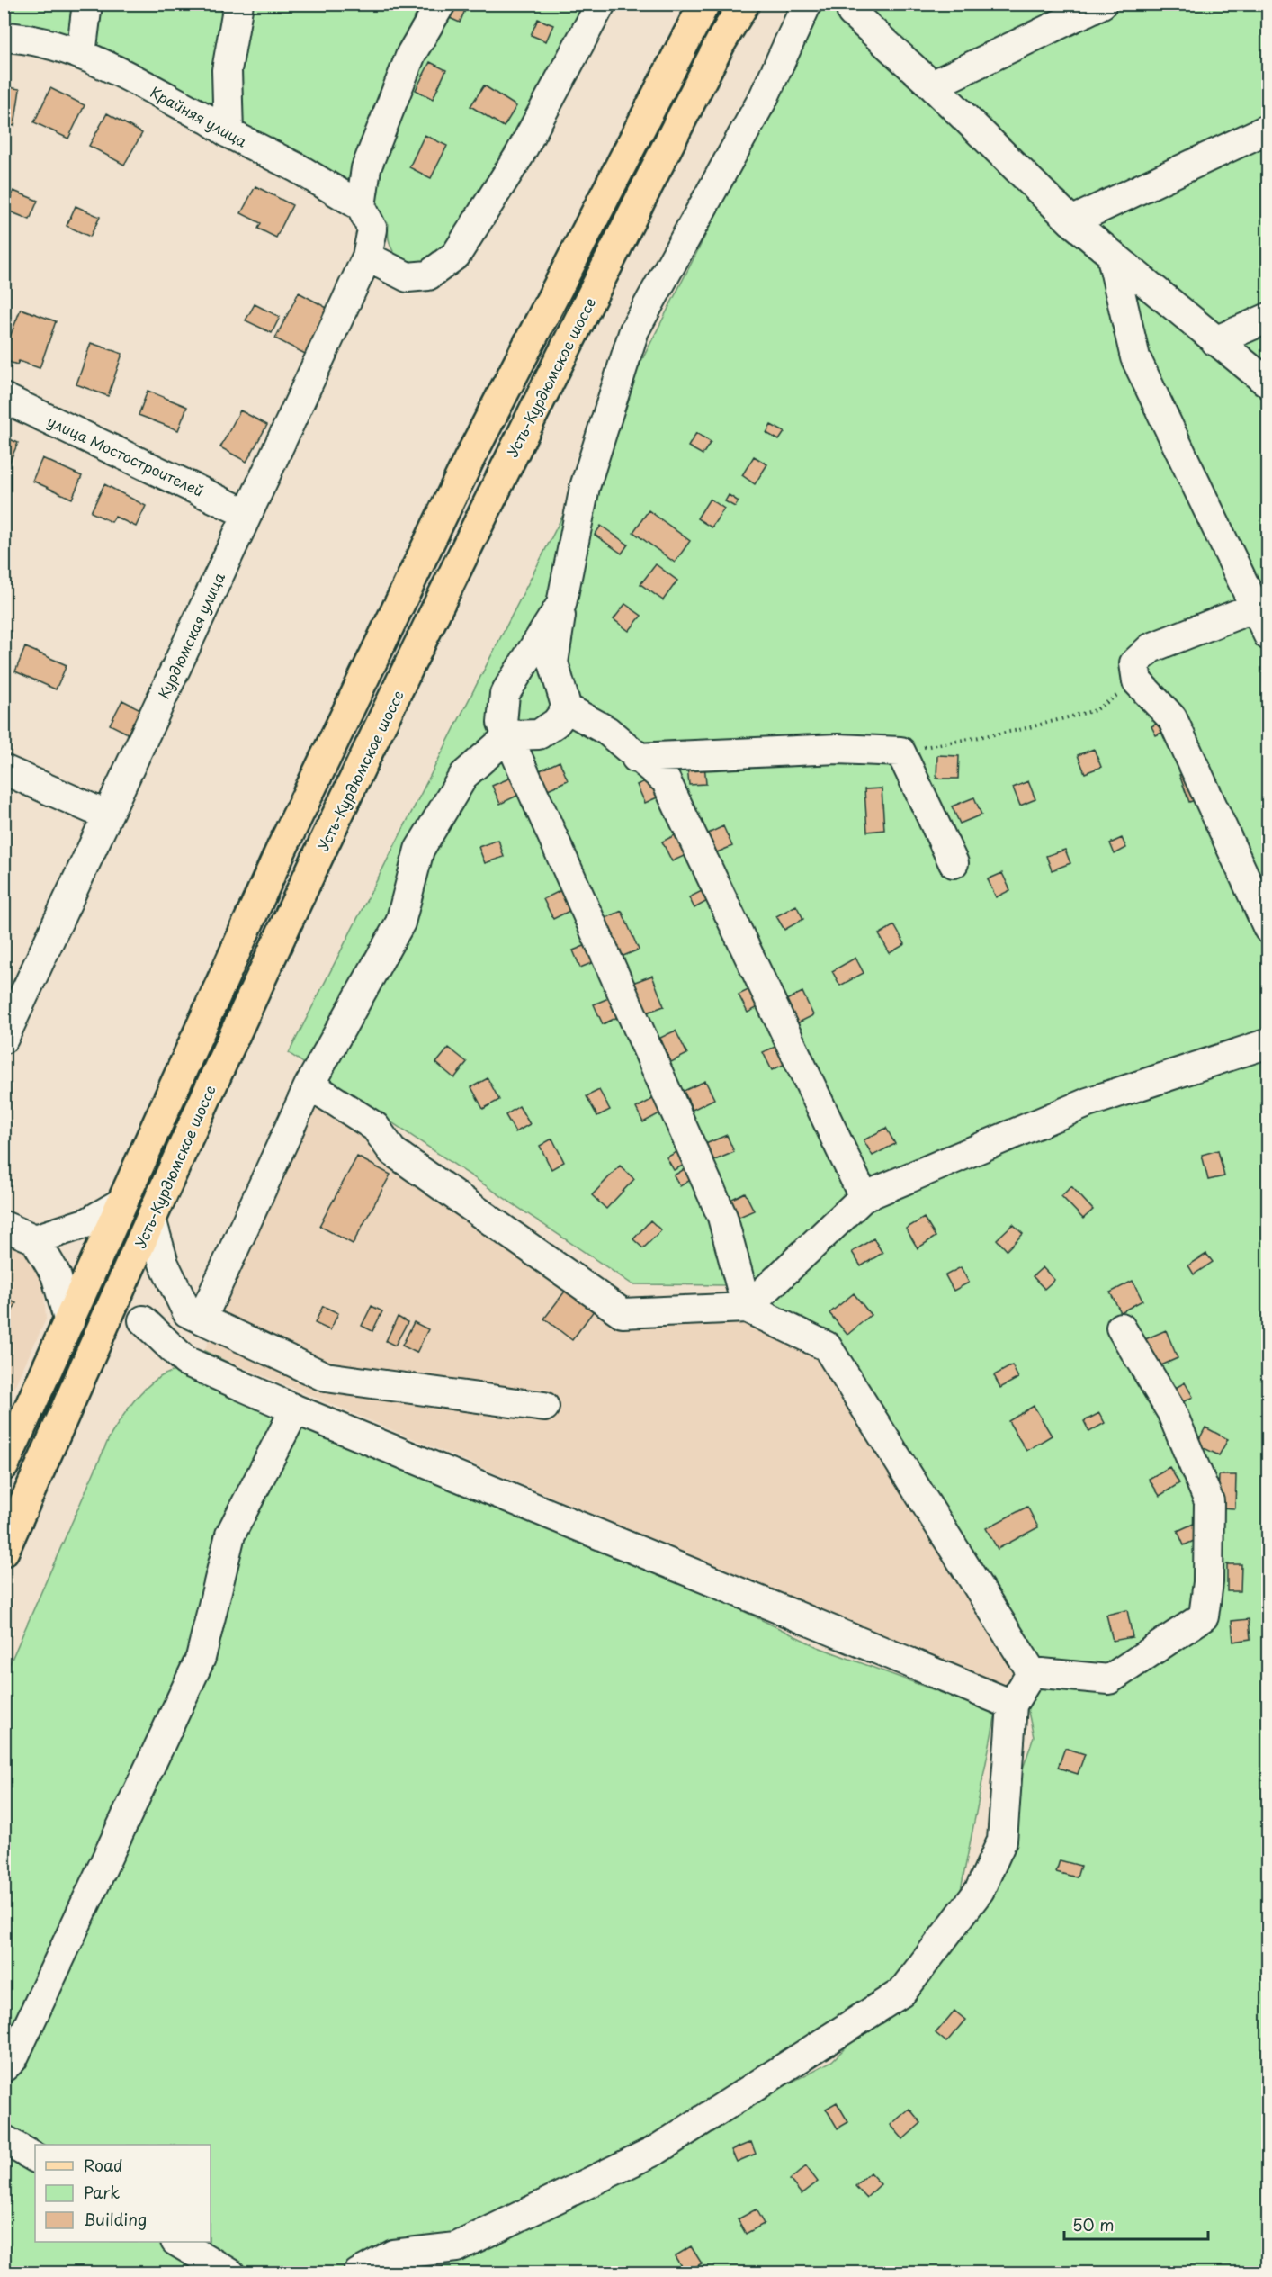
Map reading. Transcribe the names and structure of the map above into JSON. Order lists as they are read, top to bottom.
{
  "streets": {
    "main road": ["Усть-Курдюмское шоссе"],
    "street": ["Крайняя улица", "улица Мостостроителей", "Курдюмская улица"]
  },
  "crossings": [
    ["Крайняя улица", "Курдюмская улица"],
    ["улица Мостостроителей", "Курдюмская улица"]
  ],
  "legend": ["Road", "Park", "Building"],
  "scale_bar": "50 m"
}
